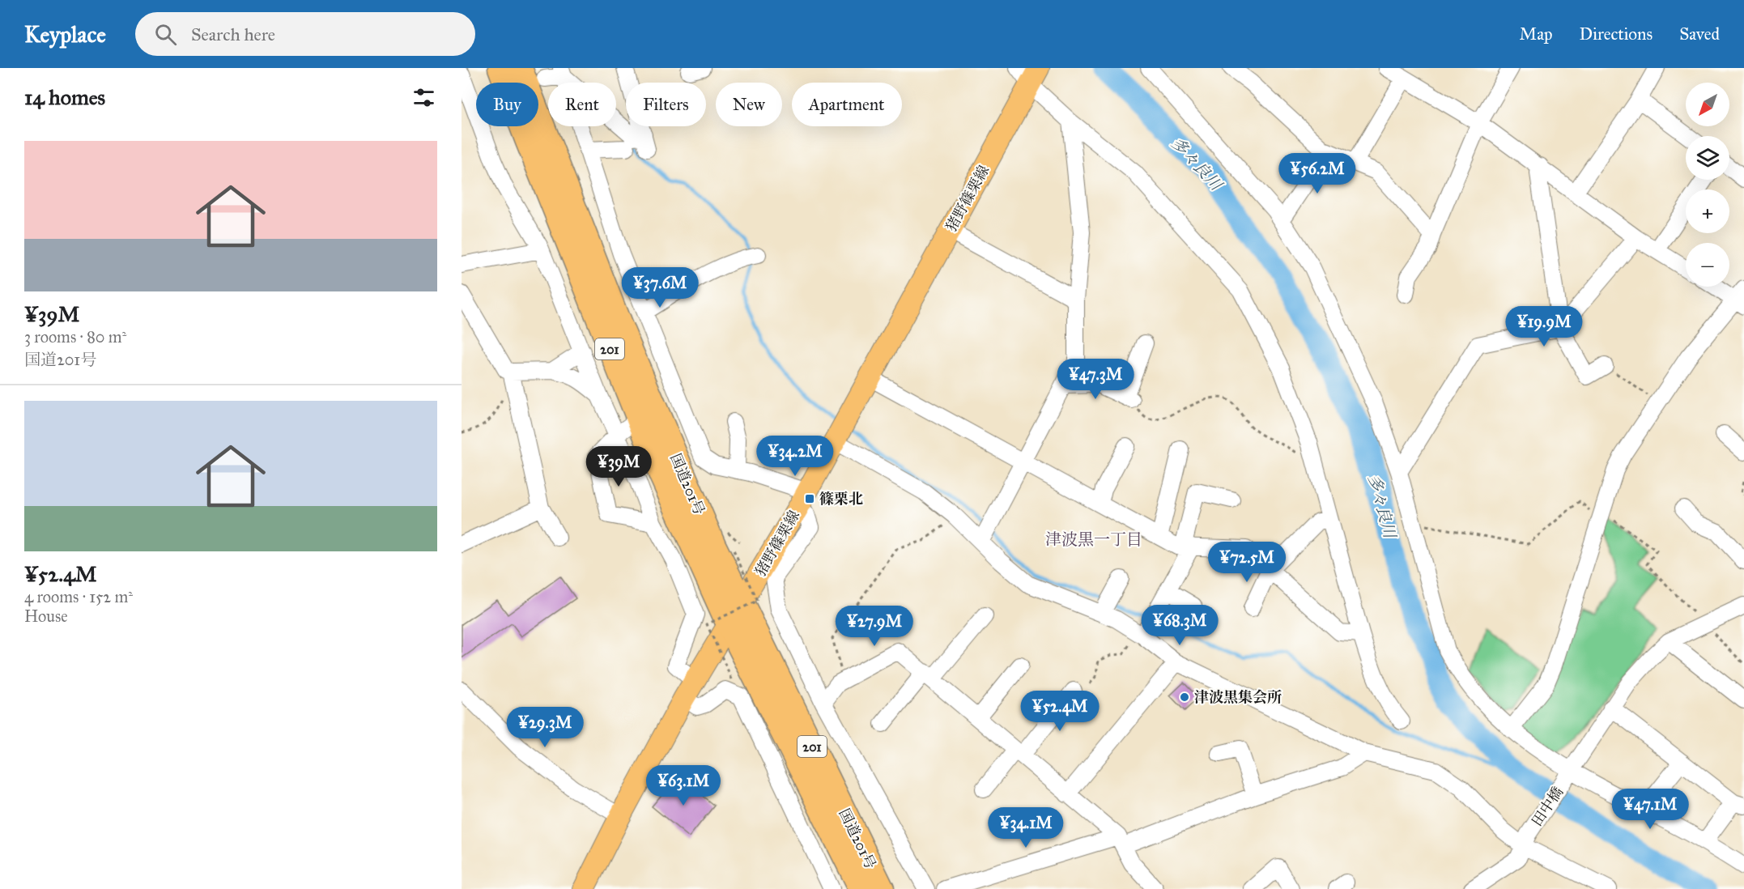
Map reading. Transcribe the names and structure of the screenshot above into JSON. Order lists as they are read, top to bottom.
{
  "streets": {
    "highway": ["201", "国道201号"],
    "main road": ["猪野篠栗線"],
    "street": ["田中橋"]
  },
  "crossings": [
    ["猪野篠栗線", "国道201号"]
  ],
  "districts": ["津波黒一丁目"],
  "water": ["多々良川"],
  "places": {
    "transit": ["篠栗北"],
    "other": ["津波黒集会所"]
  },
  "north": "bottom left",
  "page": {
    "header": "Keyplace",
    "search": "Search here",
    "nav": ["Map", "Directions", "Saved"],
    "heading": "14 homes",
    "map_buttons": ["+", "−"],
    "chip": [
      "Buy",
      "Rent",
      "Filters",
      "New",
      "Apartment"
    ],
    "list": [
      {
        "name": "¥39M",
        "note": "3 rooms · 80 m² · 国道201号"
      },
      {
        "name": "¥52.4M",
        "note": "4 rooms · 152 m² · House"
      }
    ],
    "price": [
      "¥56.2M",
      "¥37.6M",
      "¥19.9M",
      "¥47.3M",
      "¥34.2M",
      "¥39M",
      "¥72.5M",
      "¥68.3M",
      "¥27.9M",
      "¥52.4M",
      "¥29.3M",
      "¥63.1M",
      "¥47.1M",
      "¥34.1M"
    ]
  }
}
